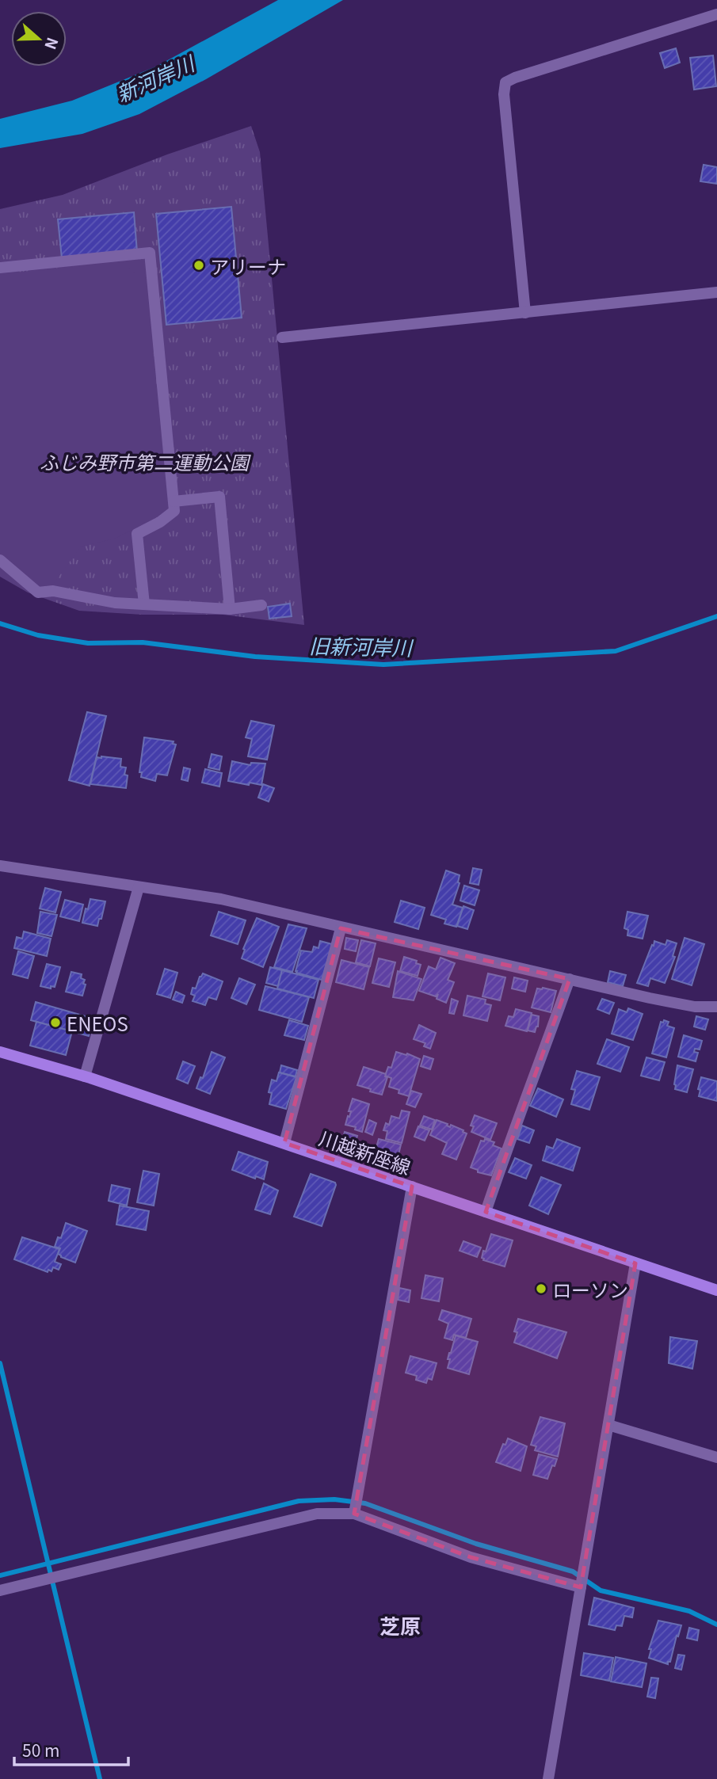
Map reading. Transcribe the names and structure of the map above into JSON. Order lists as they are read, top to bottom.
{
  "streets": {
    "main road": ["川越新座線"]
  },
  "districts": ["芝原"],
  "water": ["新河岸川", "旧新河岸川"],
  "parks": ["ふじみ野市第二運動公園"],
  "places": ["アリーナ", "ENEOS", "ローソン"],
  "scale_bar": "50 m",
  "north": "right"
}
